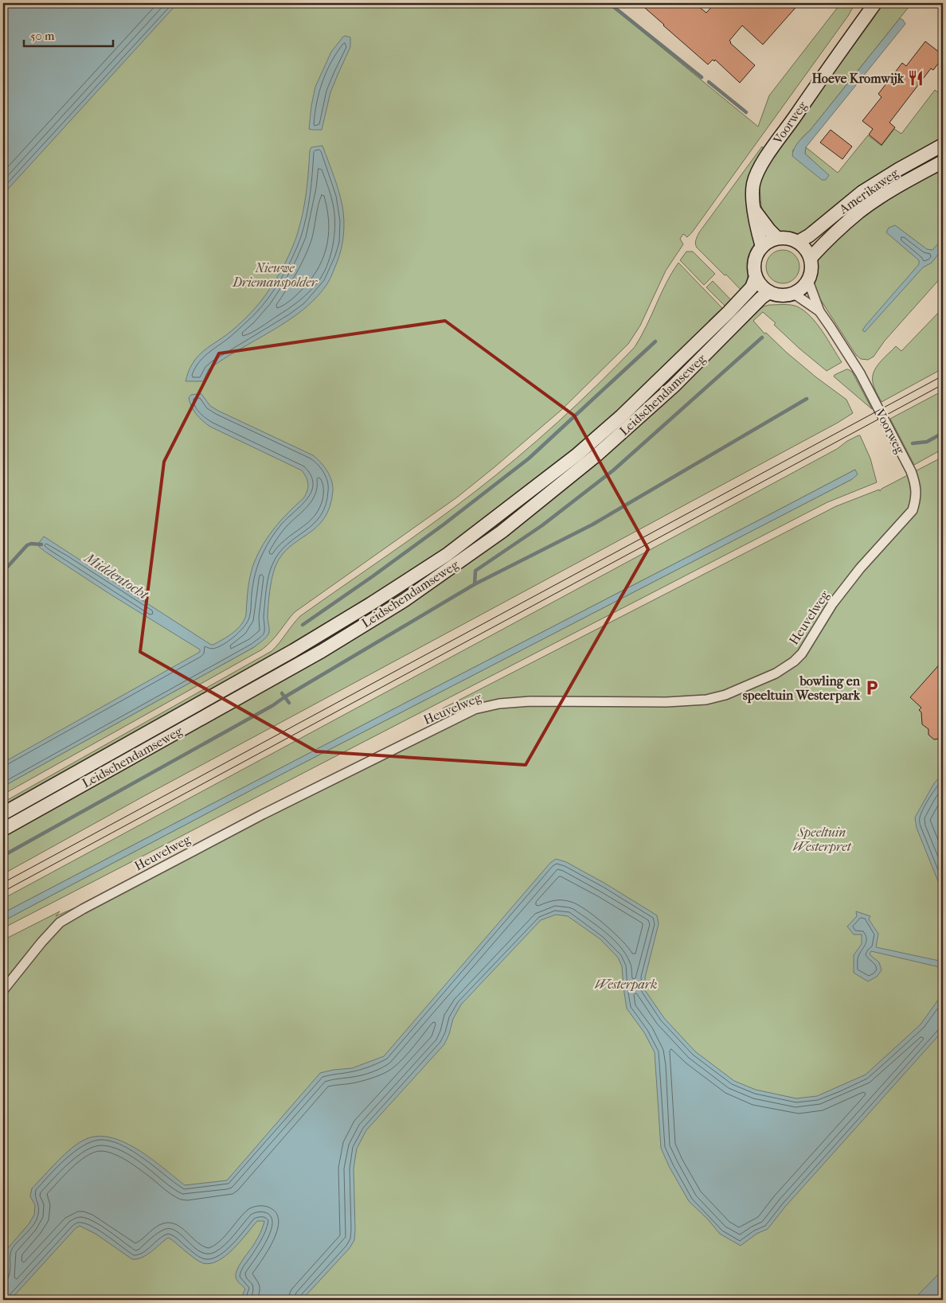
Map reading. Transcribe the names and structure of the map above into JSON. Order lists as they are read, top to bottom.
{
  "streets": {
    "main road": ["Voorweg", "Amerikaweg", "Leidschendamseweg"],
    "street": ["Heuvelweg"]
  },
  "crossings": [
    ["Voorweg", "Amerikaweg"],
    ["Voorweg", "Leidschendamseweg"],
    ["Voorweg", "Heuvelweg"],
    ["Amerikaweg", "Leidschendamseweg"]
  ],
  "water": ["Middentocht"],
  "parks": ["Nieuwe Driemanspolder", "Speeltuin Westerpret", "Westerpark"],
  "places": {
    "restaurant": ["Hoeve Kromwijk"],
    "parking": ["bowling en speeltuin Westerpark"]
  },
  "scale_bar": "50 m"
}
